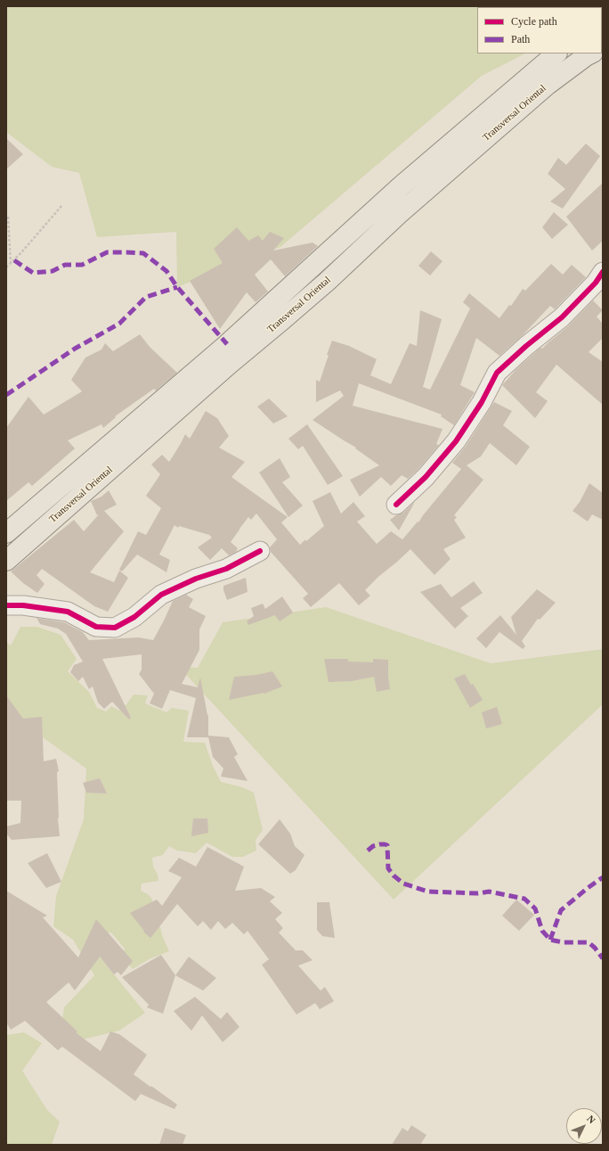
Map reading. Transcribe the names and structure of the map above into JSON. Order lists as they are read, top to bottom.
{
  "streets": {
    "main road": ["Transversal Oriental"]
  },
  "legend": ["Cycle path", "Path"],
  "north": "top right"
}
